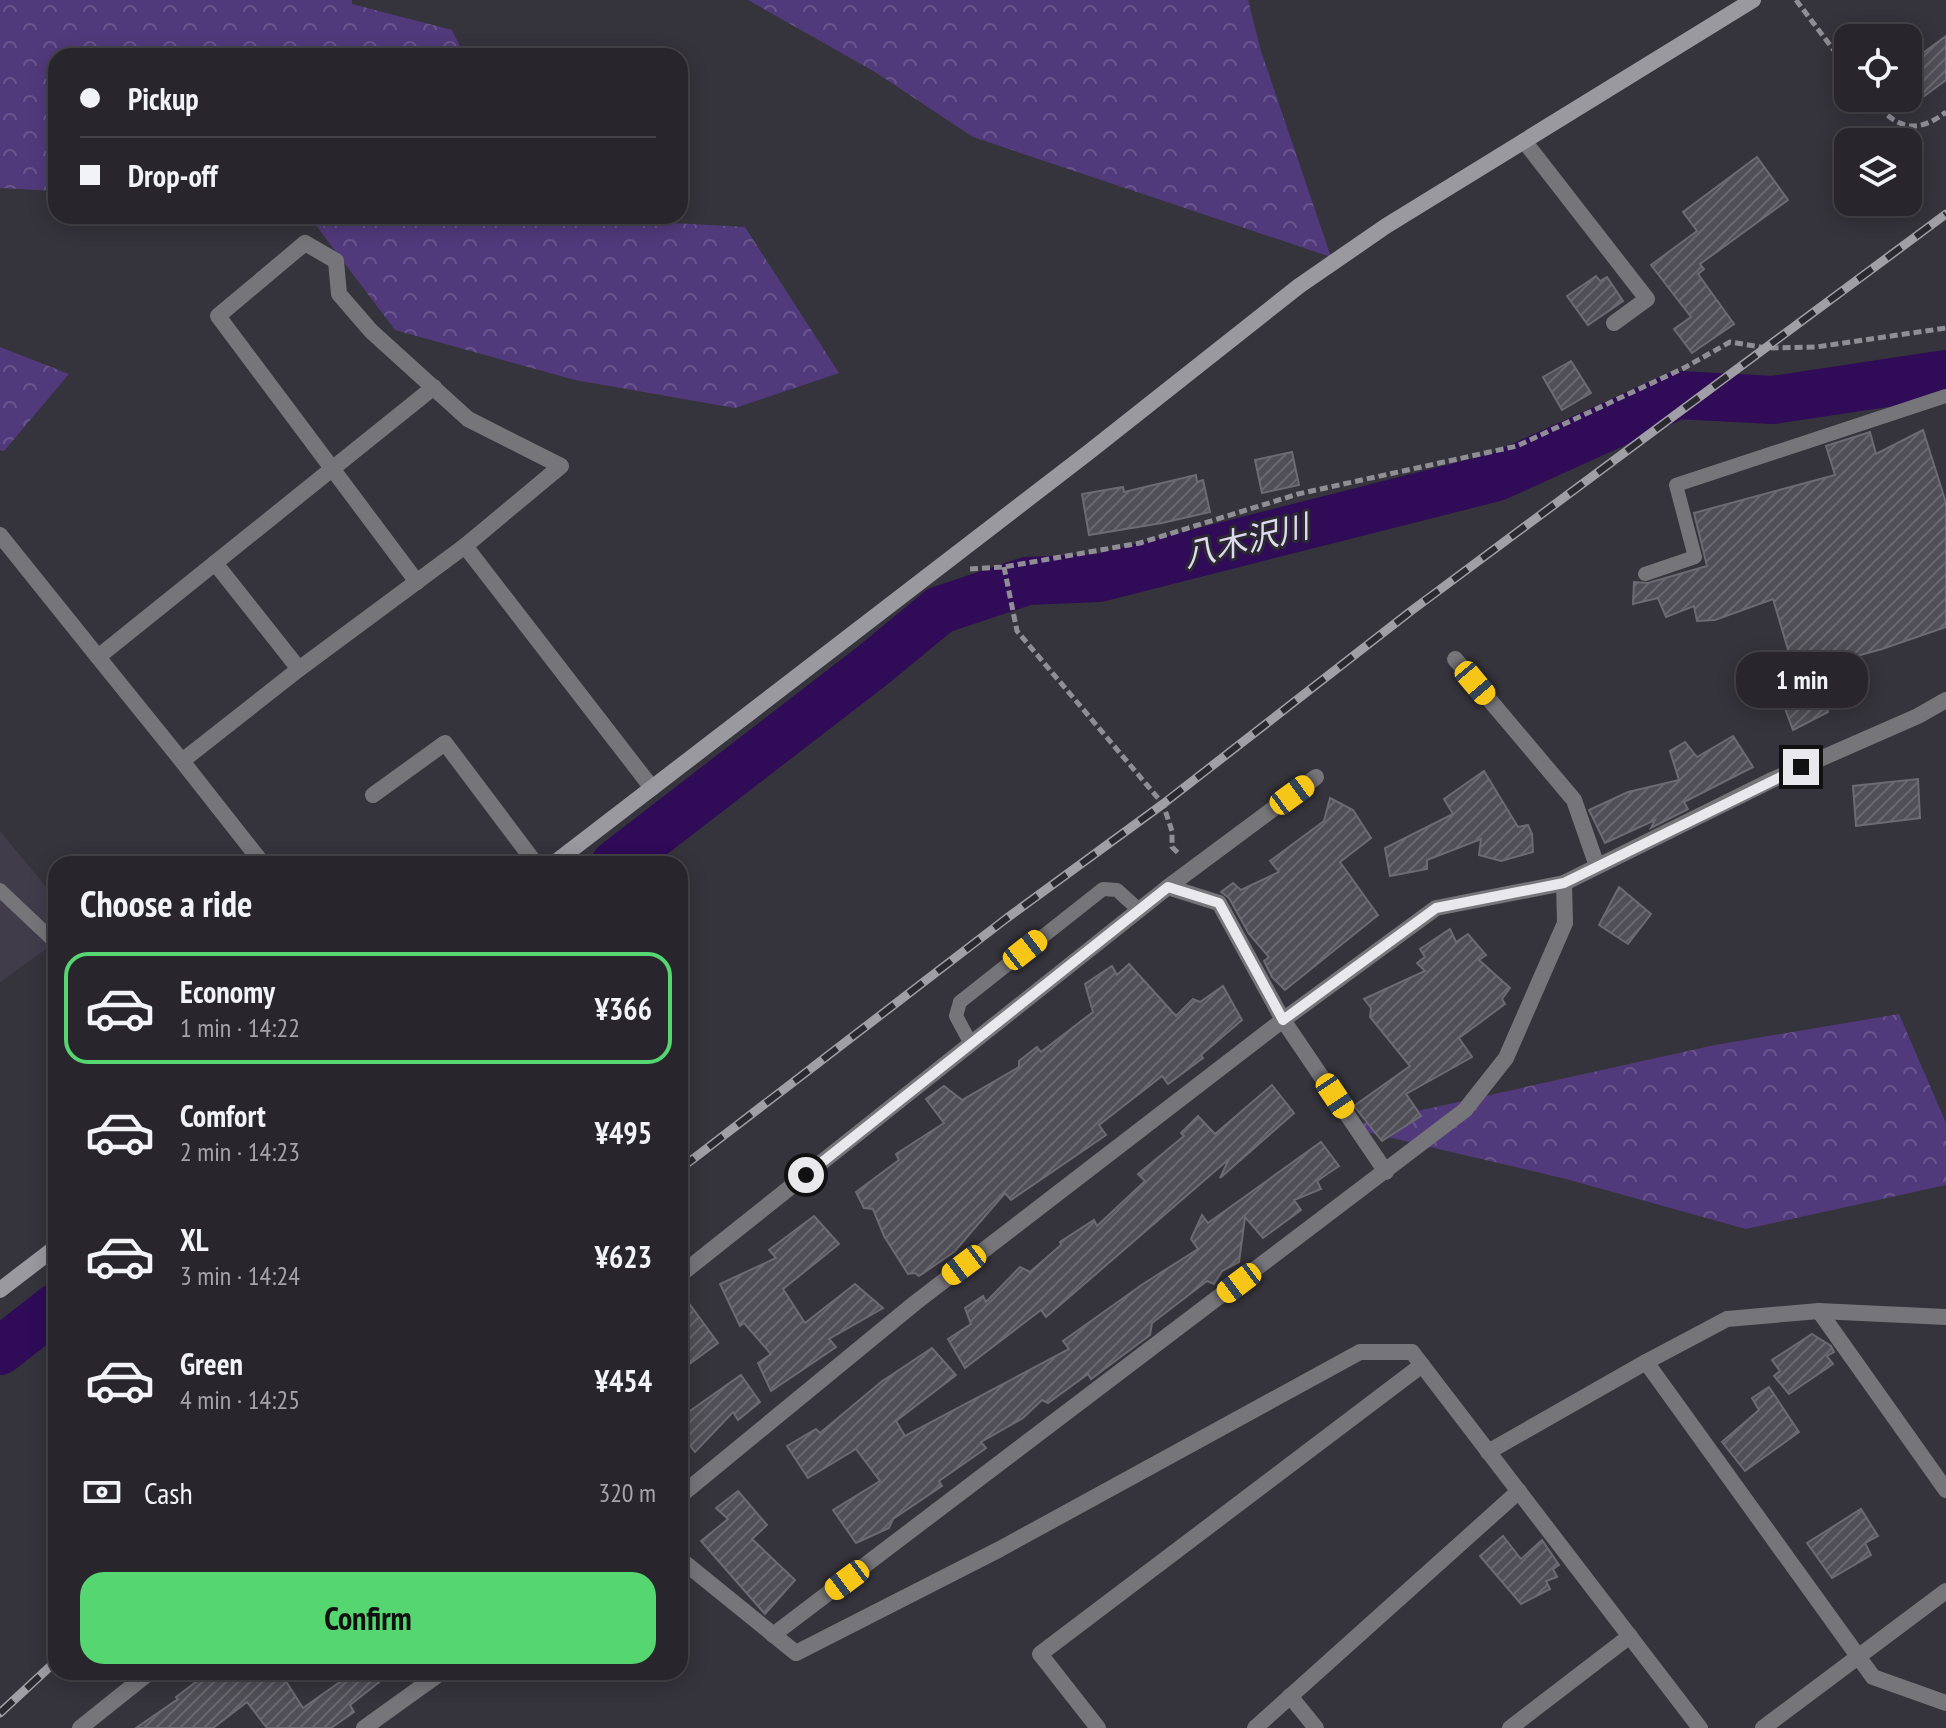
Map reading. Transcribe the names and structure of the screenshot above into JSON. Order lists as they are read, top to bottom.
{
  "water": ["八木沢川"],
  "page": {
    "banner": ["Pickup", "Drop-off"],
    "bubble": "1 min",
    "heading": "Choose a ride",
    "list": [
      {
        "name": "Economy",
        "note": "1 min · 14:22",
        "value": "¥366"
      },
      {
        "name": "Comfort",
        "note": "2 min · 14:23",
        "value": "¥495"
      },
      {
        "name": "XL",
        "note": "3 min · 14:24",
        "value": "¥623"
      },
      {
        "name": "Green",
        "note": "4 min · 14:25",
        "value": "¥454"
      }
    ],
    "pay": ["Cash", "320 m"],
    "buttons": "Confirm"
  }
}
